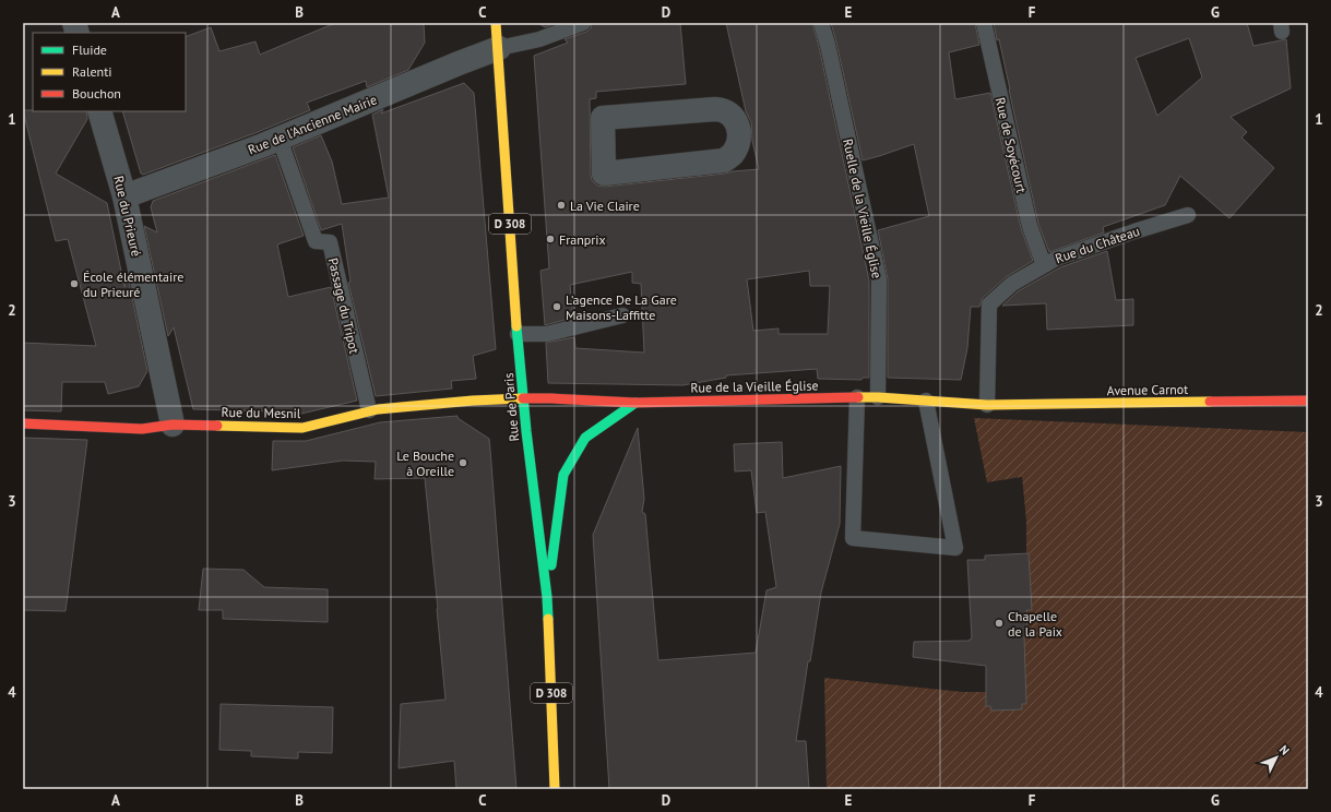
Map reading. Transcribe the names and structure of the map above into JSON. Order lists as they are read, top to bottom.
{
  "streets": {
    "street": [
      "Rue de l'Ancienne Mairie",
      "Rue du Prieuré",
      "D 308",
      "Rue de la Vieille Église",
      "Avenue Carnot",
      "Rue de Paris",
      "Rue du Mesnil"
    ],
    "lane": [
      "Rue de Soyécourt",
      "Ruelle de la Vieille Église",
      "Rue du Château",
      "Passage du Tripot"
    ]
  },
  "crossings": [
    ["Rue de l'Ancienne Mairie", "Rue du Prieuré"],
    ["Rue de l'Ancienne Mairie", "Passage du Tripot"],
    ["Rue de l'Ancienne Mairie", "Rue de Paris"],
    ["Rue de Soyécourt", "Rue du Château"],
    ["Ruelle de la Vieille Église", "Rue de la Vieille Église"],
    ["Rue du Prieuré", "Rue du Mesnil"],
    ["Rue du Château", "Rue de la Vieille Église"],
    ["Rue du Château", "Avenue Carnot"],
    ["Passage du Tripot", "Rue du Mesnil"],
    ["Rue de la Vieille Église", "Avenue Carnot"],
    ["Rue de la Vieille Église", "Rue de Paris"],
    ["Rue de la Vieille Église", "Rue du Mesnil"],
    ["Rue de Paris", "Rue du Mesnil"]
  ],
  "places": [
    "La Vie Claire",
    "Franprix",
    "École élémentaire du Prieuré",
    "L'agence De La Gare Maisons-Laffitte",
    "Le Bouche à Oreille",
    "Chapelle de la Paix"
  ],
  "legend": ["Fluide", "Ralenti", "Bouchon"],
  "north": "top right",
  "grid": {
    "columns": [
      "A",
      "B",
      "C",
      "D",
      "E",
      "F",
      "G"
    ],
    "rows": [
      "1",
      "2",
      "3",
      "4"
    ]
  }
}
